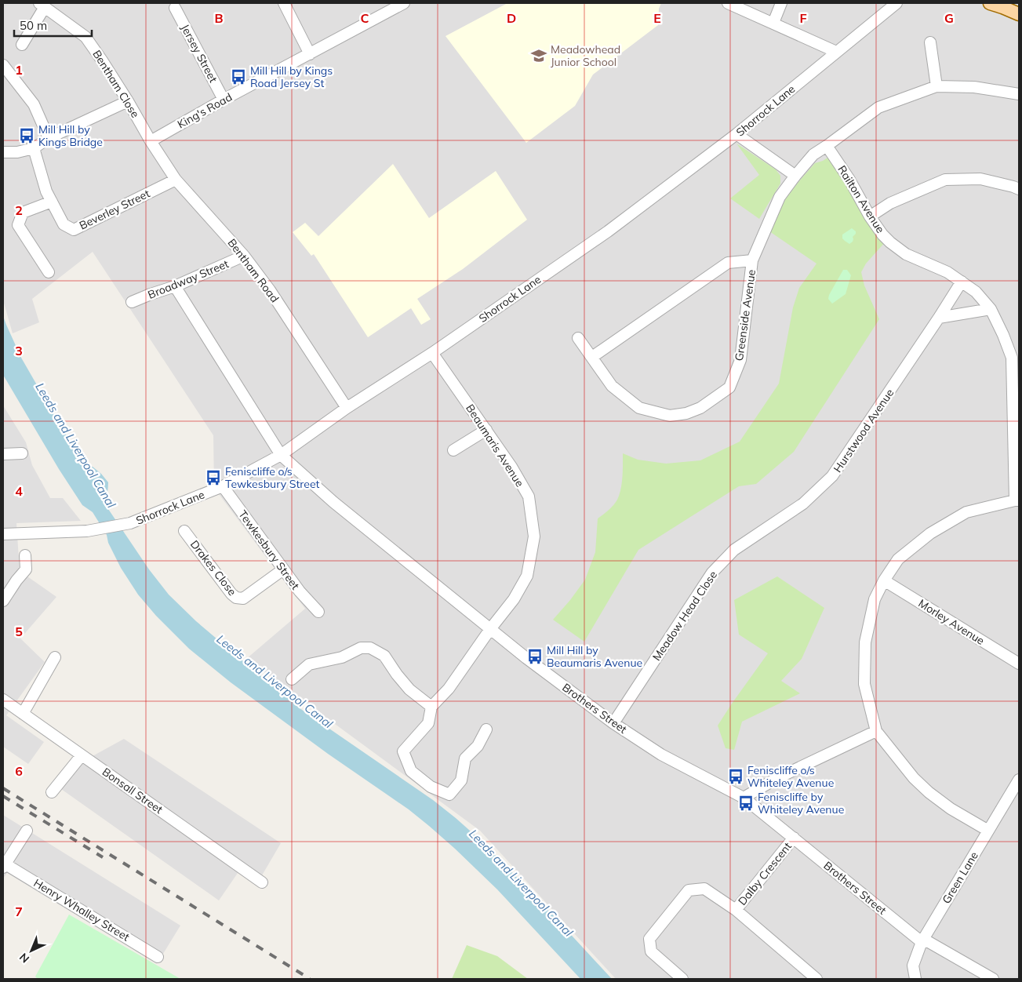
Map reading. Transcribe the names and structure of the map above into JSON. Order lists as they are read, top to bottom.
{
  "streets": {
    "street": [
      "Jersey Street",
      "Bentham Close",
      "King's Road",
      "Shorrock Lane",
      "Railton Avenue",
      "Beverley Street",
      "Bentham Road",
      "Broadway Street",
      "Greenside Avenue",
      "Hurstwood Avenue",
      "Beaumaris Avenue",
      "Tewkesbury Street",
      "Drakes Close",
      "Meadow Head Close",
      "Morley Avenue",
      "Brothers Street",
      "Bonsall Street",
      "Dalby Crescent",
      "Green Lane",
      "Henry Whalley Street"
    ]
  },
  "crossings": [
    ["Jersey Street", "King's Road"],
    ["Bentham Close", "King's Road"],
    ["Bentham Close", "Bentham Road"],
    ["King's Road", "Bentham Road"],
    ["Shorrock Lane", "Bentham Road"],
    ["Shorrock Lane", "Beaumaris Avenue"],
    ["Shorrock Lane", "Tewkesbury Street"],
    ["Shorrock Lane", "Brothers Street"],
    ["Railton Avenue", "Greenside Avenue"],
    ["Railton Avenue", "Hurstwood Avenue"],
    ["Beverley Street", "Bentham Road"],
    ["Bentham Road", "Broadway Street"],
    ["Broadway Street", "Brothers Street"],
    ["Hurstwood Avenue", "Meadow Head Close"],
    ["Beaumaris Avenue", "Brothers Street"],
    ["Tewkesbury Street", "Drakes Close"],
    ["Meadow Head Close", "Brothers Street"],
    ["Brothers Street", "Dalby Crescent"],
    ["Brothers Street", "Green Lane"]
  ],
  "water": ["Leeds and Liverpool Canal"],
  "places": {
    "school or university": ["Meadowhead Junior School"],
    "bus stop": [
      "Mill Hill by Kings Road Jersey St",
      "Mill Hill by Kings Bridge",
      "Feniscliffe o/s Tewkesbury Street",
      "Mill Hill by Beaumaris Avenue",
      "Feniscliffe o/s Whiteley Avenue",
      "Feniscliffe by Whiteley Avenue"
    ]
  },
  "scale_bar": "50 m",
  "north": "bottom left",
  "grid": {
    "columns": [
      "B",
      "C",
      "D",
      "E",
      "F",
      "G"
    ],
    "rows": [
      "1",
      "2",
      "3",
      "4",
      "5",
      "6",
      "7"
    ]
  }
}
